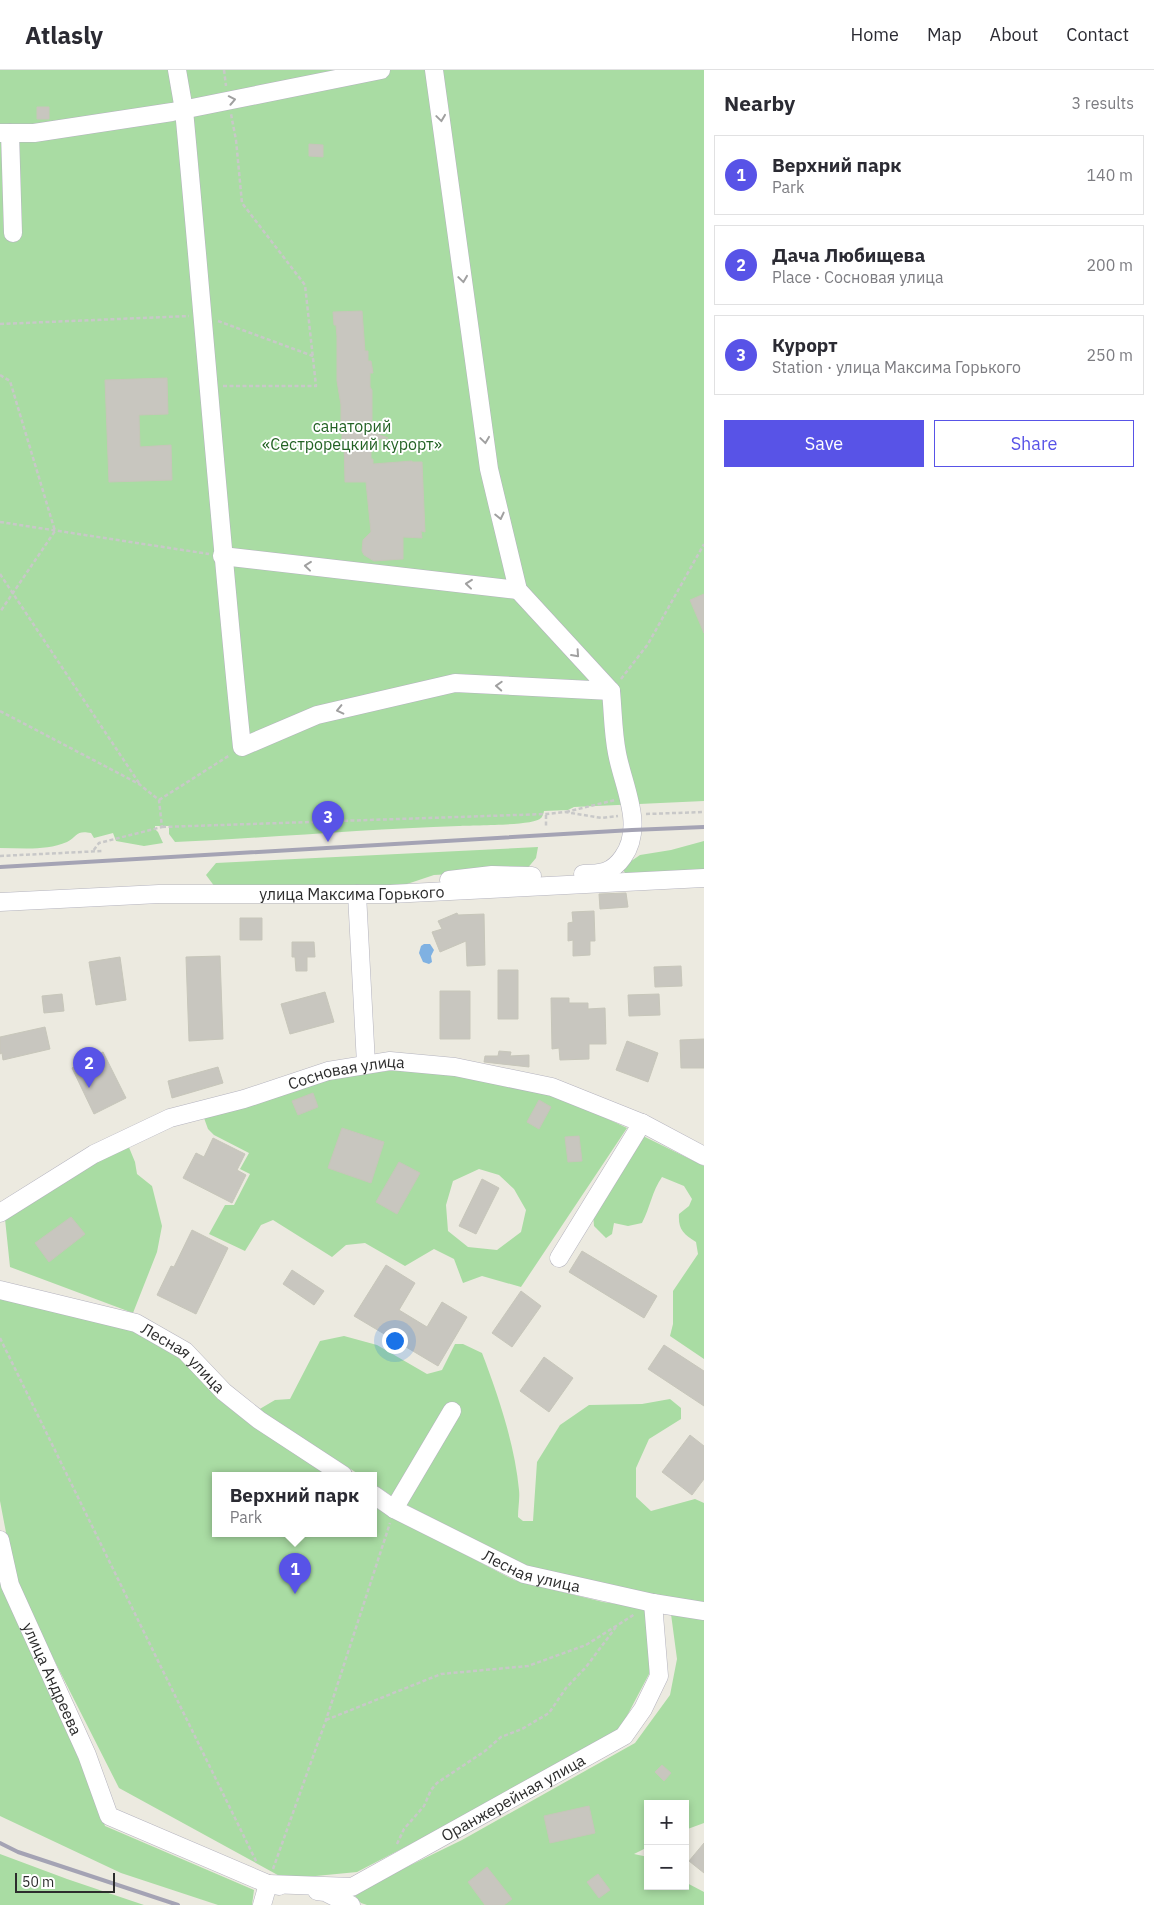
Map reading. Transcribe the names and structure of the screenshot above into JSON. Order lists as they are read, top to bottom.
{
  "streets": {
    "street": [
      "улица Максима Горького",
      "Сосновая улица",
      "Лесная улица",
      "улица Андреева",
      "Оранжерейная улица"
    ]
  },
  "crossings": [
    ["Лесная улица", "Оранжерейная улица"],
    ["улица Андреева", "Оранжерейная улица"]
  ],
  "parks": ["санаторий «Сестрорецкий курорт»"],
  "scale_bar": "50 m",
  "page": {
    "header": "Atlasly",
    "nav": [
      "Home",
      "Map",
      "About",
      "Contact"
    ],
    "heading": ["Nearby", "3 results"],
    "list": [
      {
        "mark": "1",
        "name": "Верхний парк",
        "note": "Park",
        "value": "140 m"
      },
      {
        "mark": "2",
        "name": "Дача Любищева",
        "note": "Place · Сосновая улица",
        "value": "200 m"
      },
      {
        "mark": "3",
        "name": "Курорт",
        "note": "Station · улица Максима Горького",
        "value": "250 m"
      }
    ],
    "buttons": ["Save", "Share"],
    "pins": ["3", "2", "1"],
    "popup": ["Верхний парк", "Park"],
    "map_buttons": ["+", "−"],
    "scale": "50 m"
  }
}
